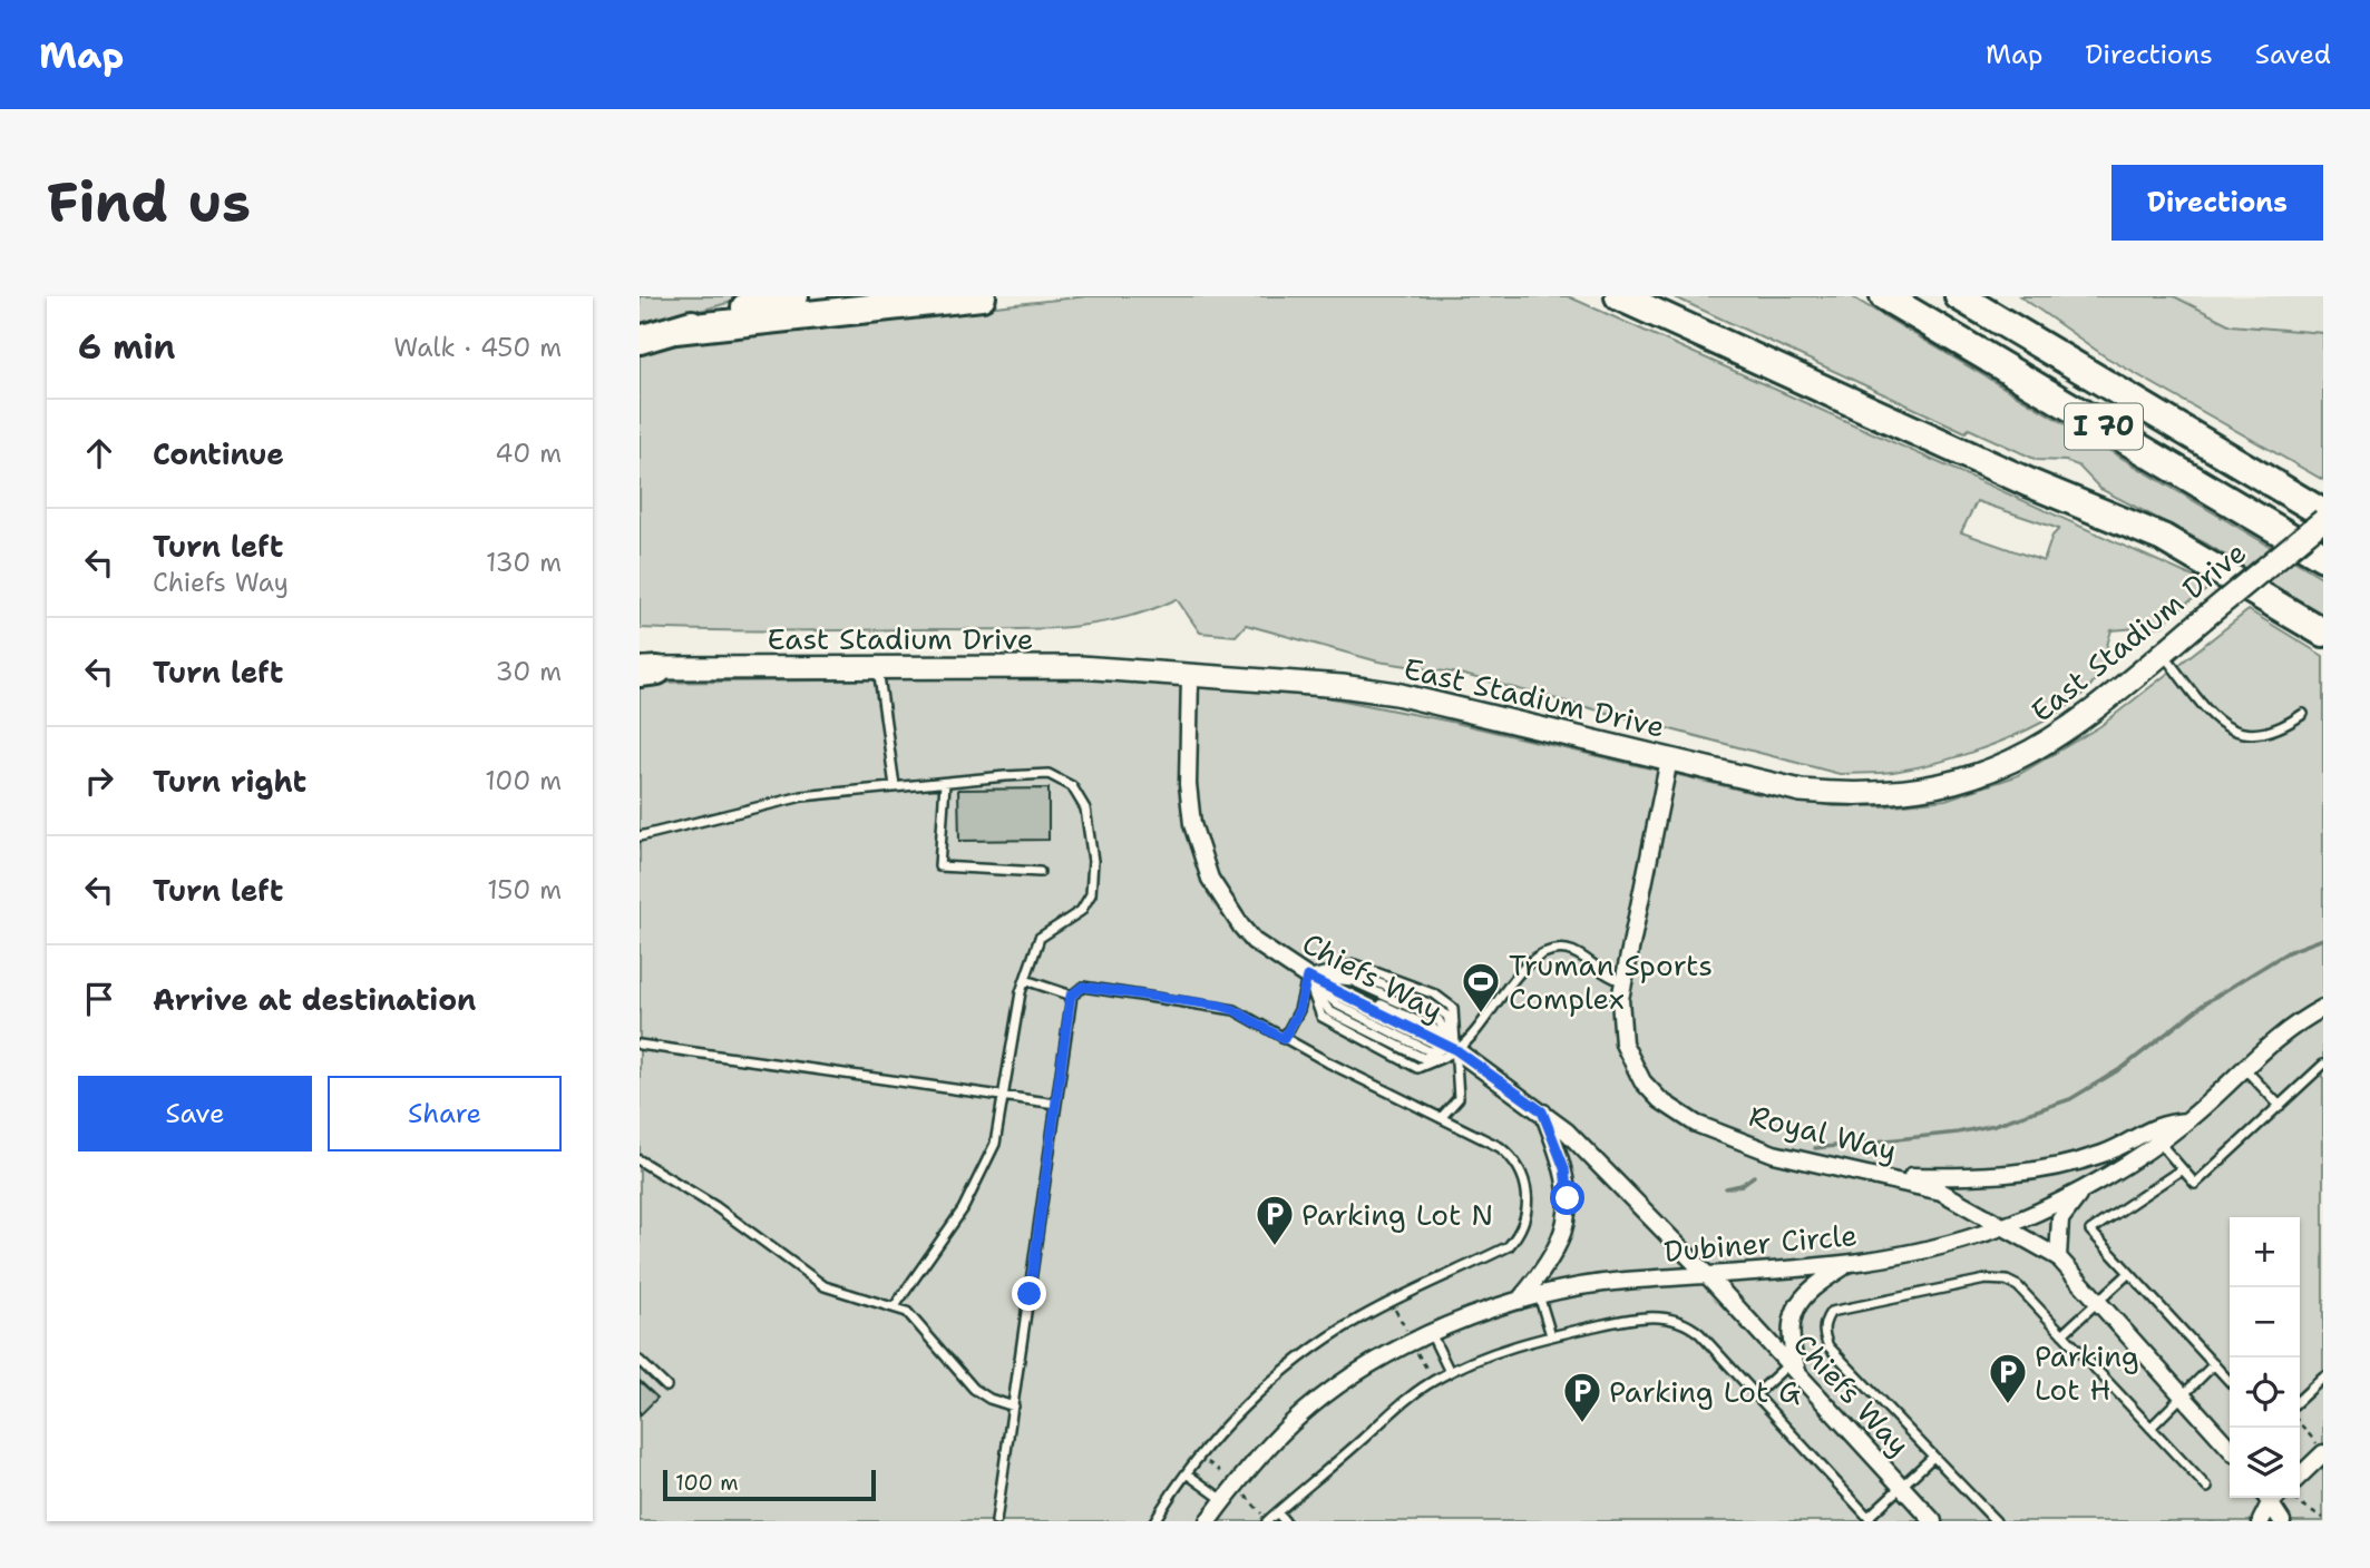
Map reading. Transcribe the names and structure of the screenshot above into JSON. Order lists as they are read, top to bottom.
{
  "streets": {
    "highway": ["I 70"],
    "main road": ["East Stadium Drive"],
    "street": ["Chiefs Way", "Royal Way", "Dubiner Circle"]
  },
  "crossings": [
    ["East Stadium Drive", "Chiefs Way"],
    ["East Stadium Drive", "Royal Way"],
    ["Chiefs Way", "Dubiner Circle"],
    ["Royal Way", "Dubiner Circle"]
  ],
  "places": {
    "sports": ["Truman Sports Complex"],
    "parking": ["Parking Lot N", "Parking Lot H", "Parking Lot G"]
  },
  "scale_bar": "100 m",
  "page": {
    "header": "Map",
    "nav": ["Map", "Directions", "Saved"],
    "buttons": [
      "Directions",
      ["Save", "Share"]
    ],
    "title": "Find us",
    "heading": ["6 min", "Walk · 450 m"],
    "list": [
      ["Continue", "40 m"],
      ["Turn left", "Chiefs Way", "130 m"],
      ["Turn left", "30 m"],
      ["Turn right", "100 m"],
      ["Turn left", "150 m"],
      "Arrive at destination"
    ],
    "map_buttons": ["+", "−"],
    "scale": "100 m"
  }
}
